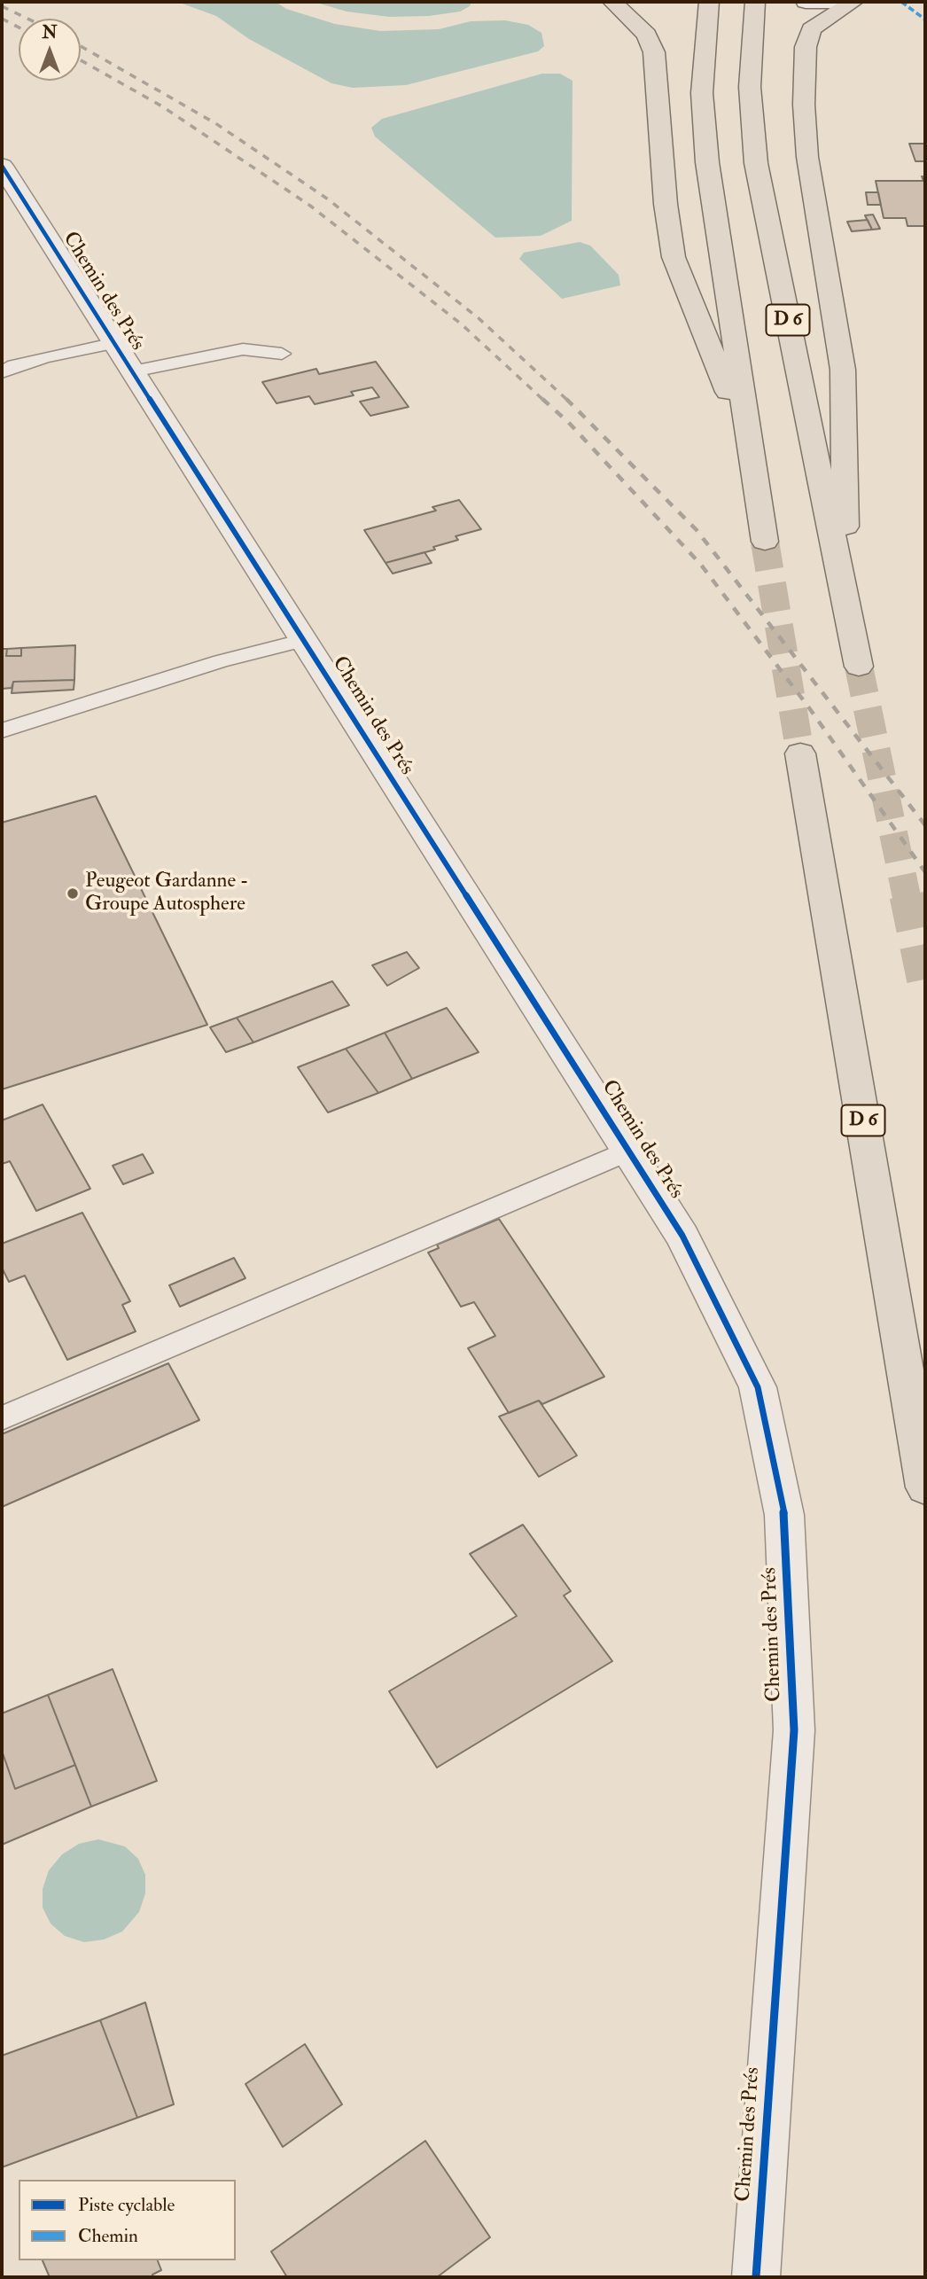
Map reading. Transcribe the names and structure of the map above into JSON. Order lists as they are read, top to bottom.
{
  "streets": {
    "highway": ["D 6"],
    "street": ["Chemin des Prés"]
  },
  "places": ["Peugeot Gardanne - Groupe Autosphere"],
  "legend": ["Piste cyclable", "Chemin"],
  "north": "top"
}
